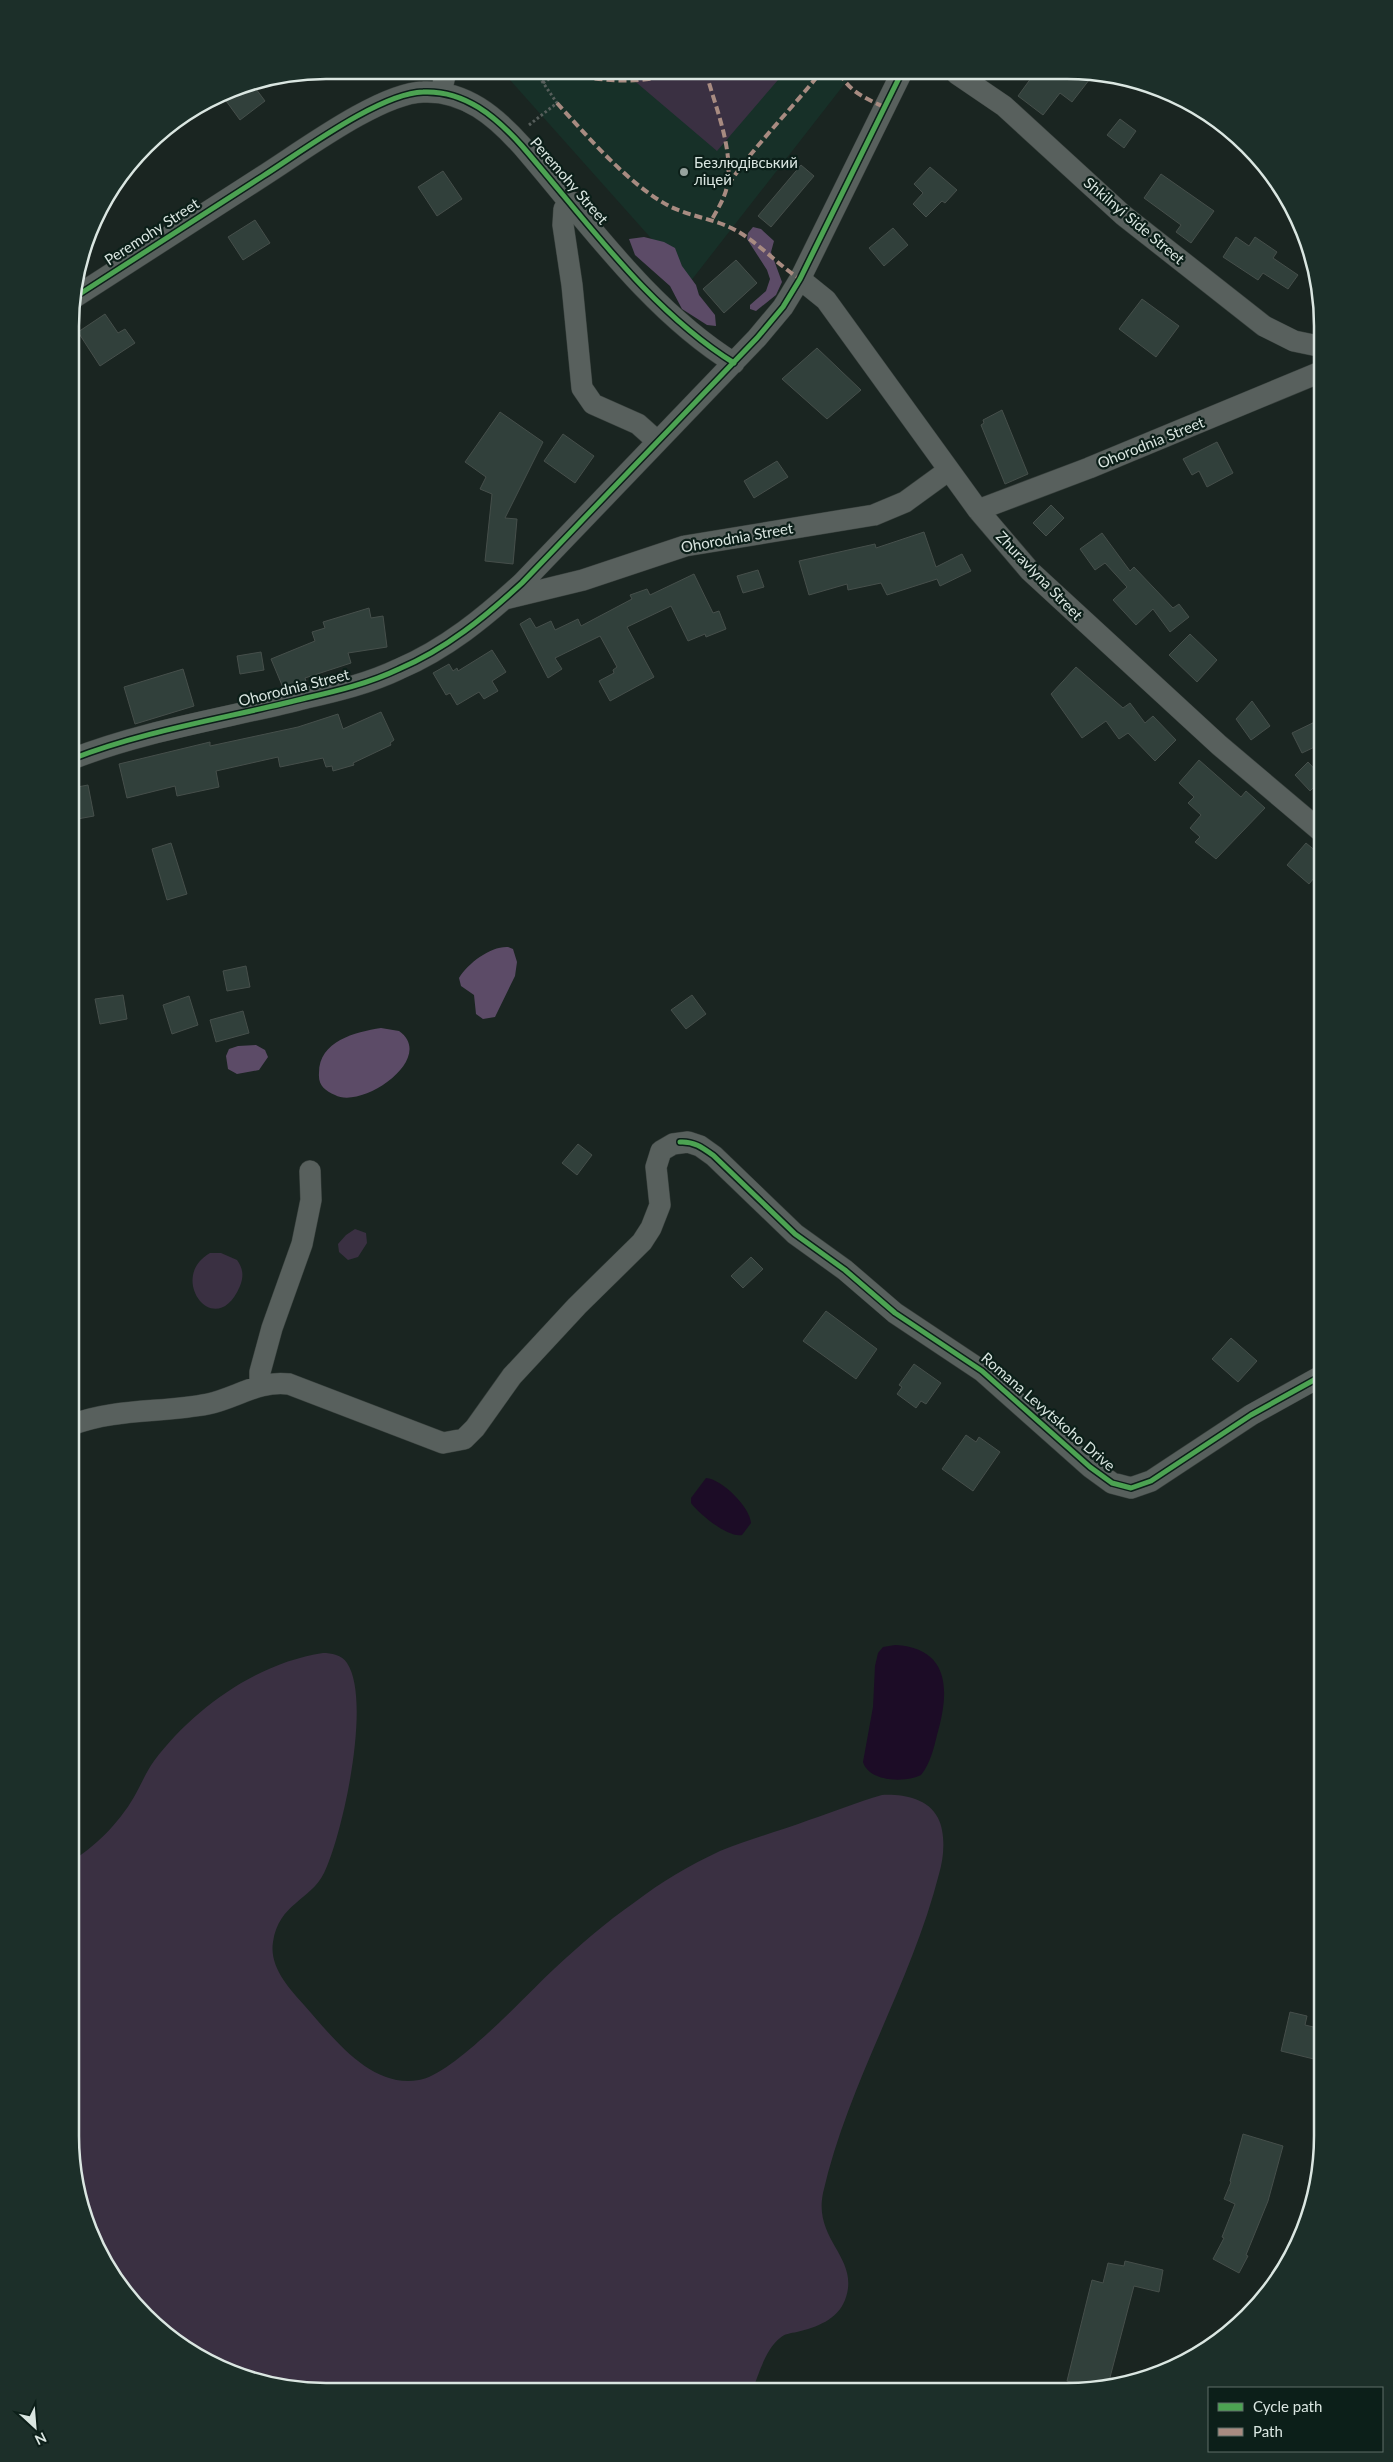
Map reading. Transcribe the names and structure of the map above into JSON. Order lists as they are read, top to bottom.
{
  "streets": {
    "street": [
      "Peremohy Street",
      "Shkilnyi Side Street",
      "Ohorodnia Street",
      "Zhuravlyna Street",
      "Romana Levytskoho Drive"
    ]
  },
  "crossings": [
    ["Ohorodnia Street", "Zhuravlyna Street"]
  ],
  "places": ["Безлюдівський ліцей"],
  "legend": ["Cycle path", "Path"],
  "north": "bottom right"
}
